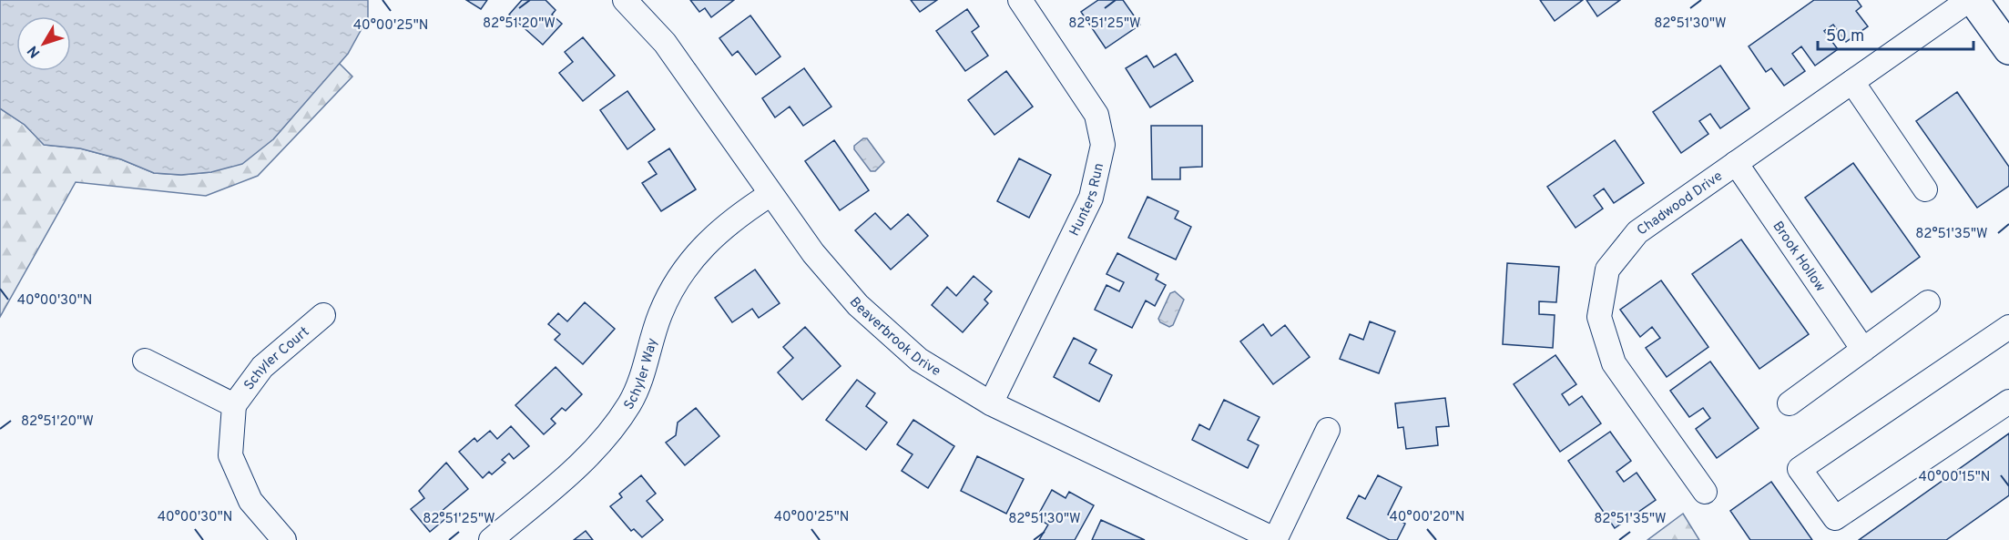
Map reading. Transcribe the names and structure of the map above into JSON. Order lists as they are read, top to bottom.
{
  "streets": {
    "street": [
      "Hunters Run",
      "Chadwood Drive",
      "Brook Hollow",
      "Beaverbrook Drive",
      "Schyler Court",
      "Schyler Way"
    ]
  },
  "crossings": [
    ["Hunters Run", "Beaverbrook Drive"],
    ["Chadwood Drive", "Brook Hollow"],
    ["Beaverbrook Drive", "Schyler Way"]
  ],
  "scale_bar": "50 m",
  "north": "bottom left",
  "coordinates": [
    "82°51'20\"W",
    "82°51'25\"W",
    "82°51'30\"W",
    "40°00'25\"N",
    "82°51'35\"W",
    "40°00'30\"N",
    "40°00'15\"N",
    "40°00'20\"N"
  ]
}
